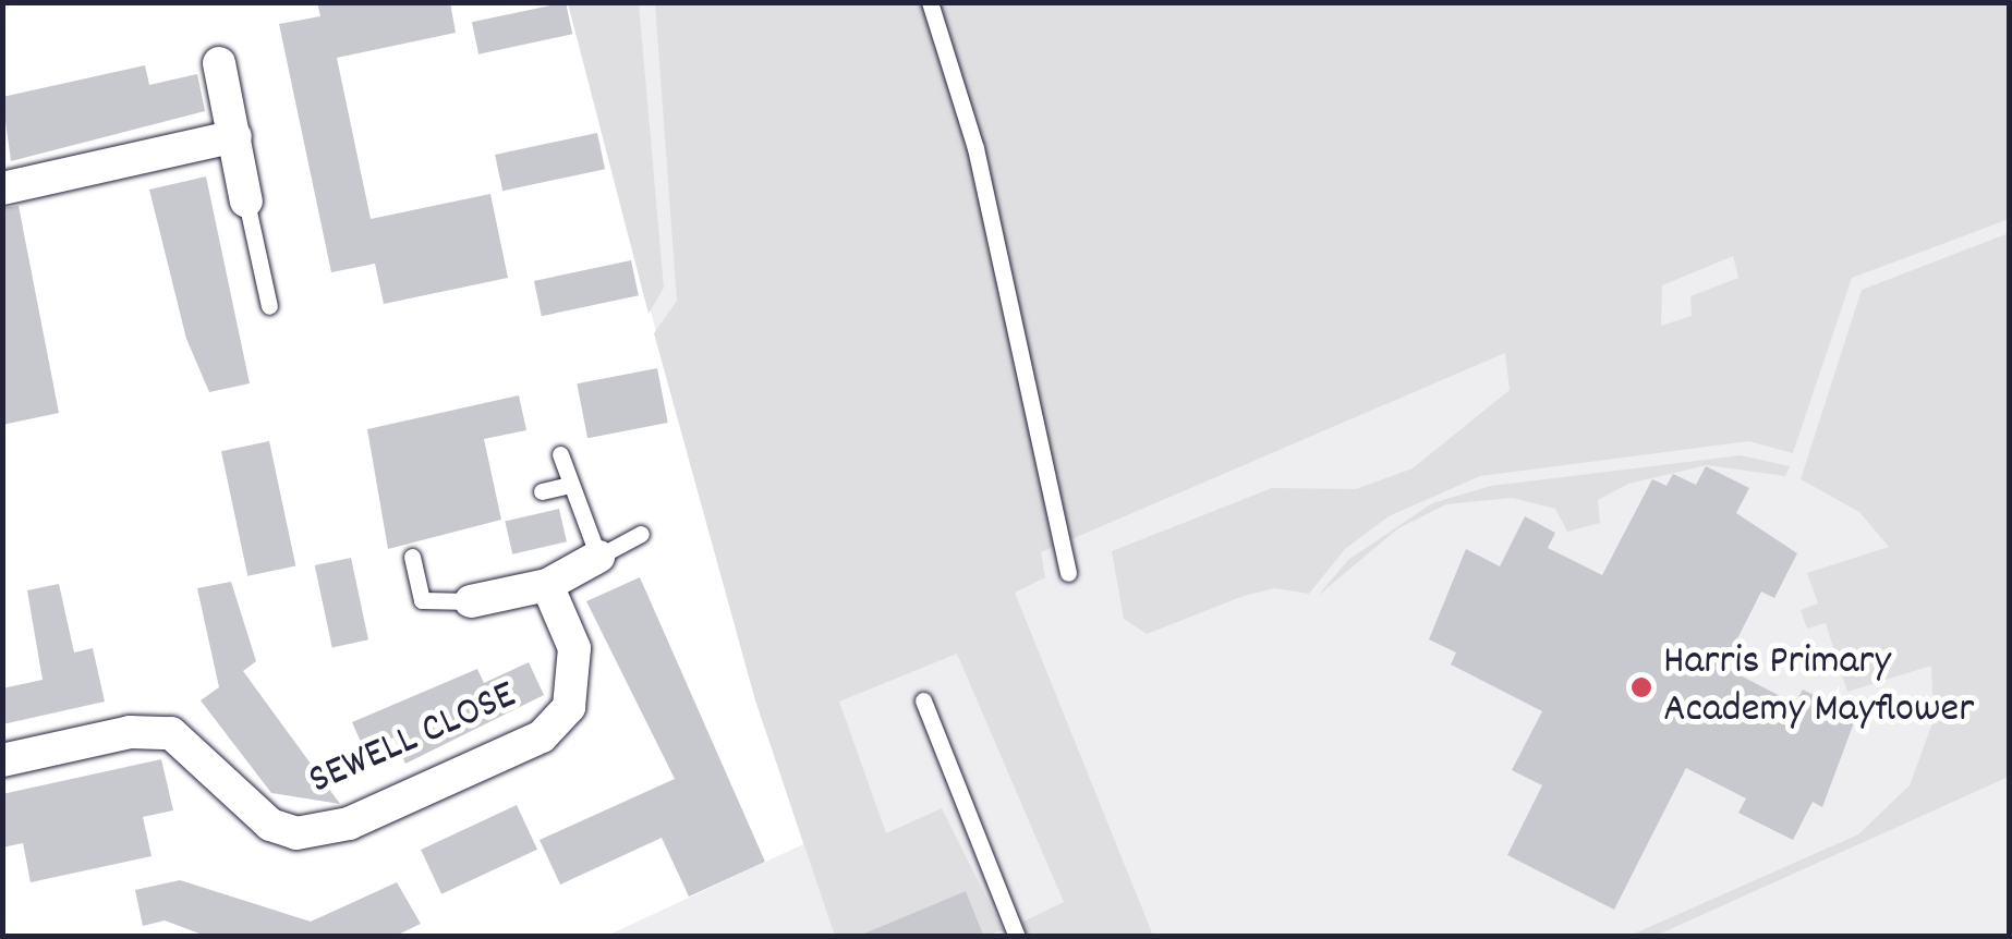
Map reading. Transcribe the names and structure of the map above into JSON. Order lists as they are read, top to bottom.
{
  "streets": {
    "street": ["SEWELL CLOSE"]
  },
  "places": ["Harris Primary Academy Mayflower"]
}
